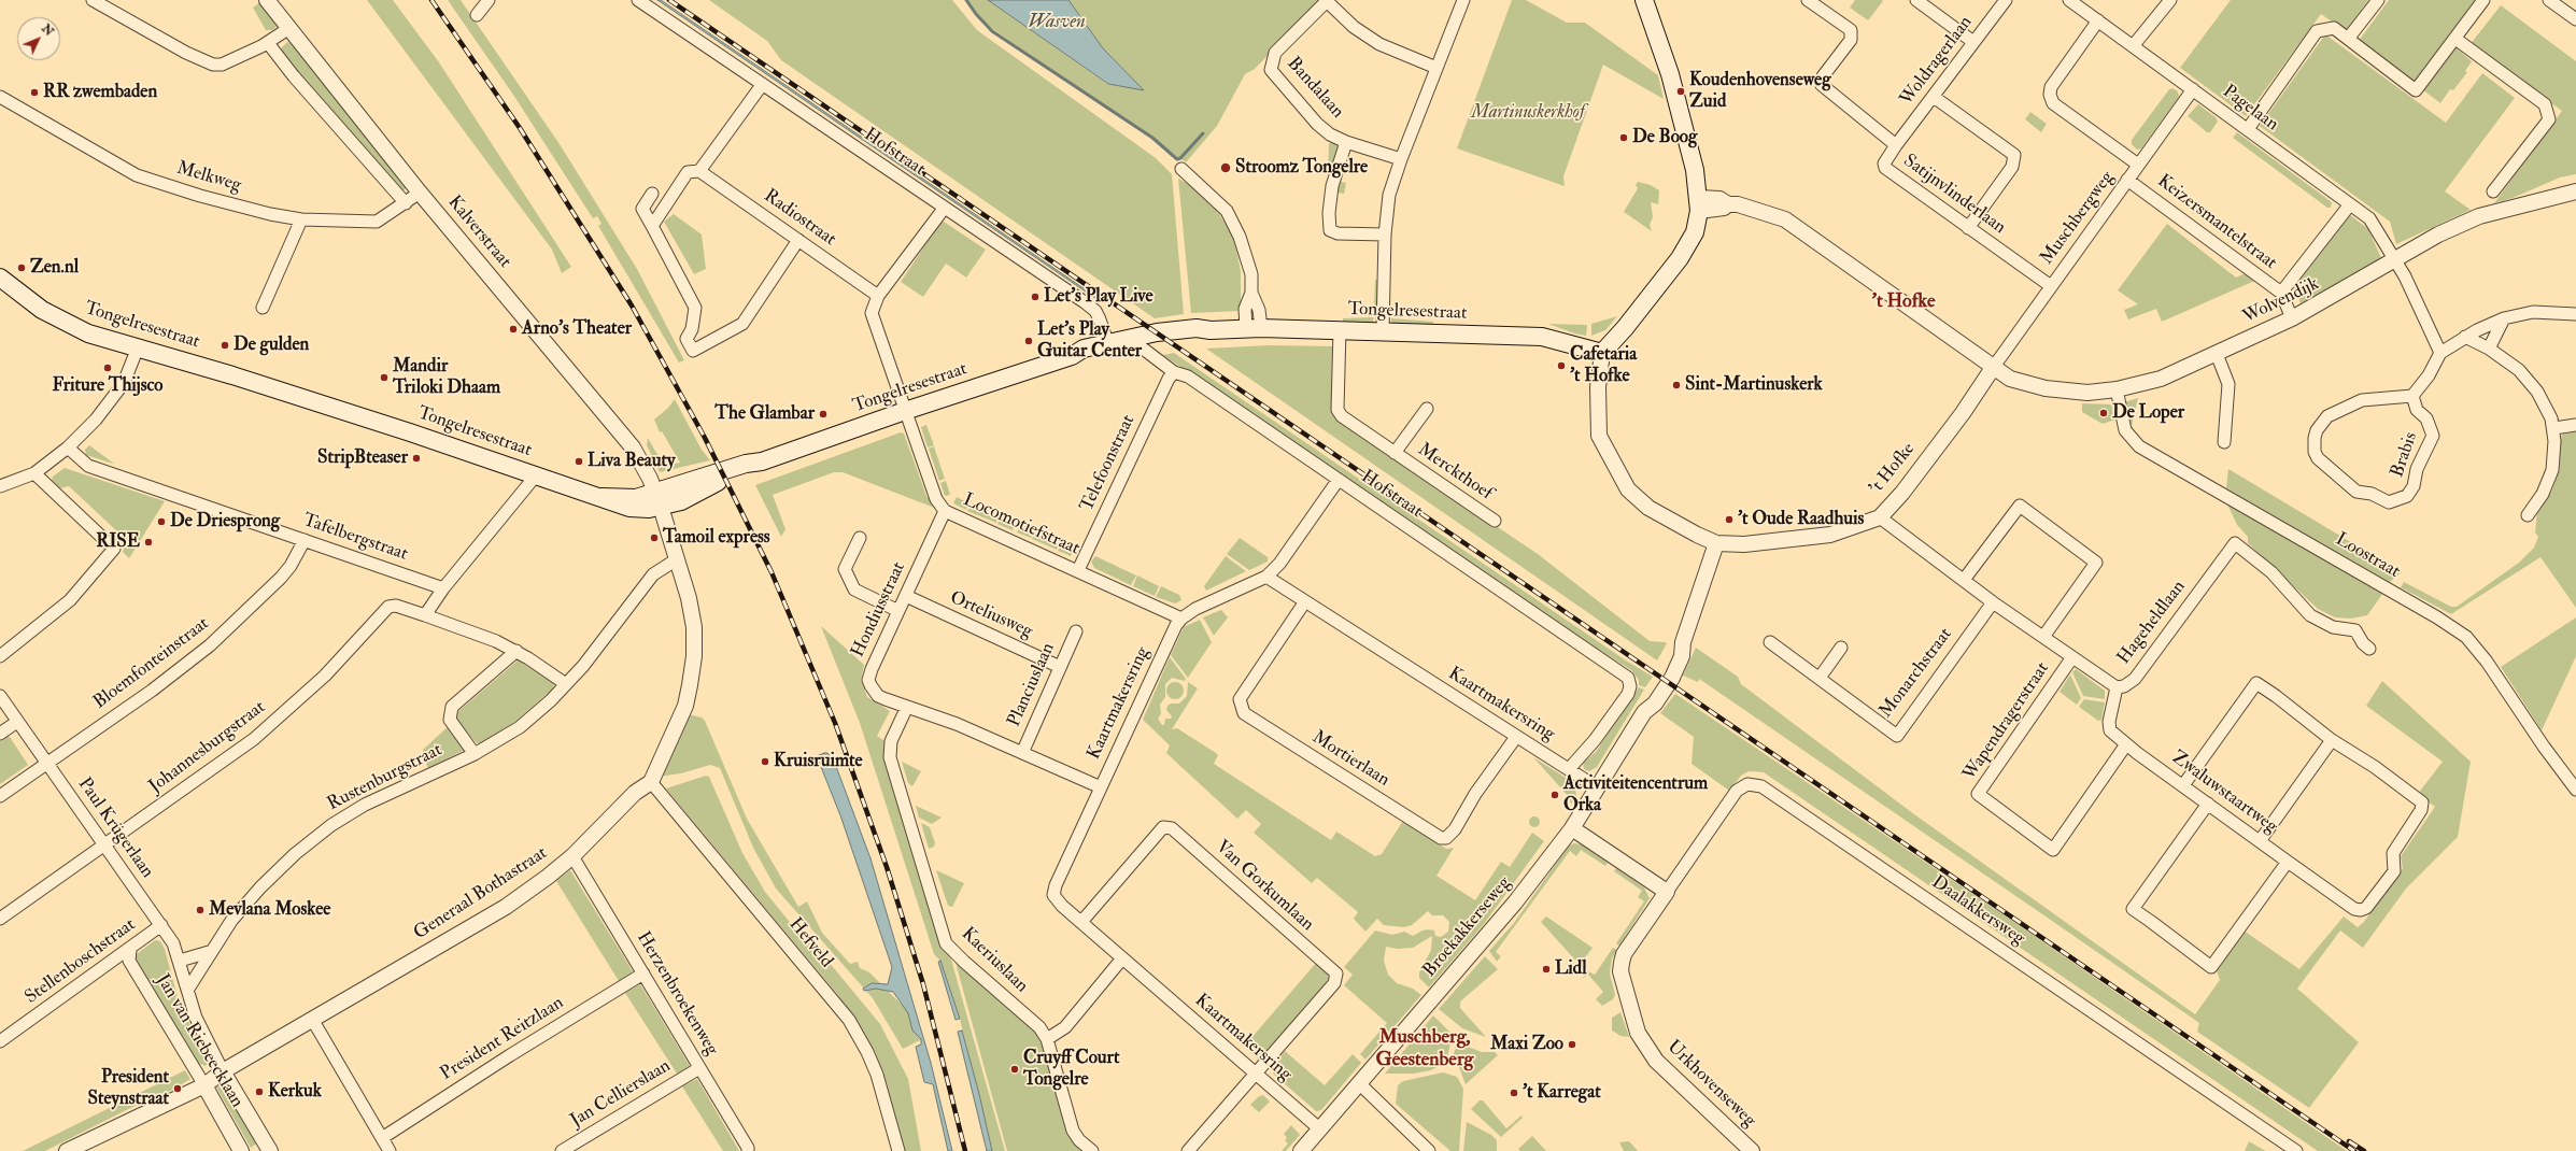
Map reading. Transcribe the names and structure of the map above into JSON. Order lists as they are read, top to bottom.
{
  "streets": {
    "main road": ["Tongelresestraat"],
    "street": [
      "Woldragerlaan",
      "Bandalaan",
      "Pagelaan",
      "Hofstraat",
      "Melkweg",
      "Satijnvlinderlaan",
      "Radiostraat",
      "Muschbergweg",
      "Keizersmantelstraat",
      "Kalverstraat",
      "Wolvendijk",
      "Brabis",
      "Telefoonstraat",
      "'t Hofke",
      "Merckthoef",
      "Locomotiefstraat",
      "Tafelbergstraat",
      "Loostraat",
      "Hondiusstraat",
      "Orteliusweg",
      "Hageheldlaan",
      "Bloemfonteinstraat",
      "Monarchstraat",
      "Planciuslaan",
      "Kaartmakersring",
      "Wapendragerstraat",
      "Johannesburgstraat",
      "Mortierlaan",
      "Rustenburgstraat",
      "Zwaluwstaartweg",
      "Paul Krügerlaan",
      "Van Gorkumlaan",
      "Generaal Bothastraat",
      "Daalakkersweg",
      "Broekakkerseweg",
      "Hefveld",
      "Kaeriuslaan",
      "Stellenboschstraat",
      "Herzenbroekenweg",
      "President Reitzlaan",
      "Jan van Riebeecklaan",
      "Urkhovenseweg",
      "Jan Cellierslaan"
    ]
  },
  "crossings": [
    ["Woldragerlaan", "Satijnvlinderlaan"],
    ["Pagelaan", "Muschbergweg"],
    ["Pagelaan", "Wolvendijk"],
    ["Hofstraat", "Tongelresestraat"],
    ["Hofstraat", "Telefoonstraat"],
    ["Hofstraat", "Kaartmakersring"],
    ["Melkweg", "Kalverstraat"],
    ["Satijnvlinderlaan", "Muschbergweg"],
    ["Radiostraat", "Locomotiefstraat"],
    ["Muschbergweg", "Keizersmantelstraat"],
    ["Muschbergweg", "Wolvendijk"],
    ["Muschbergweg", "'t Hofke"],
    ["Keizersmantelstraat", "Wolvendijk"],
    ["Kalverstraat", "Tongelresestraat"],
    ["Wolvendijk", "'t Hofke"],
    ["Wolvendijk", "Loostraat"],
    ["Tongelresestraat", "'t Hofke"],
    ["Tongelresestraat", "Merckthoef"],
    ["Tongelresestraat", "Locomotiefstraat"],
    ["Telefoonstraat", "Locomotiefstraat"],
    ["'t Hofke", "Hageheldlaan"],
    ["'t Hofke", "Broekakkerseweg"],
    ["Locomotiefstraat", "Hondiusstraat"],
    ["Locomotiefstraat", "Kaartmakersring"],
    ["Tafelbergstraat", "Bloemfonteinstraat"],
    ["Hondiusstraat", "Orteliusweg"],
    ["Hondiusstraat", "Kaeriuslaan"],
    ["Orteliusweg", "Planciuslaan"],
    ["Hageheldlaan", "Monarchstraat"],
    ["Hageheldlaan", "Wapendragerstraat"],
    ["Hageheldlaan", "Zwaluwstaartweg"],
    ["Bloemfonteinstraat", "Paul Krügerlaan"],
    ["Kaartmakersring", "Mortierlaan"],
    ["Kaartmakersring", "Van Gorkumlaan"],
    ["Kaartmakersring", "Broekakkerseweg"],
    ["Wapendragerstraat", "Zwaluwstaartweg"],
    ["Johannesburgstraat", "Paul Krügerlaan"],
    ["Rustenburgstraat", "Paul Krügerlaan"],
    ["Rustenburgstraat", "Jan van Riebeecklaan"],
    ["Paul Krügerlaan", "Stellenboschstraat"],
    ["Paul Krügerlaan", "Jan van Riebeecklaan"],
    ["Generaal Bothastraat", "Hefveld"],
    ["Generaal Bothastraat", "Herzenbroekenweg"],
    ["Generaal Bothastraat", "Jan van Riebeecklaan"],
    ["Daalakkersweg", "Urkhovenseweg"],
    ["Stellenboschstraat", "Jan van Riebeecklaan"],
    ["Herzenbroekenweg", "President Reitzlaan"],
    ["Herzenbroekenweg", "Jan Cellierslaan"]
  ],
  "districts": ["'t Hofke", "Muschberg, Geestenberg"],
  "water": ["Wasven"],
  "parks": ["Martinuskerkhof"],
  "places": [
    "Koudenhovenseweg Zuid",
    "RR zwembaden",
    "De Boog",
    "Stroomz Tongelre",
    "Zen.nl",
    "Let's Play Live",
    "Arno's Theater",
    "Let's Play Guitar Center",
    "De gulden",
    "Cafetaria 't Hofke",
    "Friture Thijsco",
    "Mandir Triloki Dhaam",
    "Sint-Martinuskerk",
    "De Loper",
    "The Glambar",
    "StripBteaser",
    "Liva Beauty",
    "'t Oude Raadhuis",
    "De Driesprong",
    "Tamoil express",
    "RISE",
    "Kruisruimte",
    "Activiteitencentrum Orka",
    "Mevlana Moskee",
    "Lidl",
    "Maxi Zoo",
    "Cruyff Court Tongelre",
    "President Steynstraat",
    "Kerkuk",
    "'t Karregat"
  ],
  "north": "top right"
}
